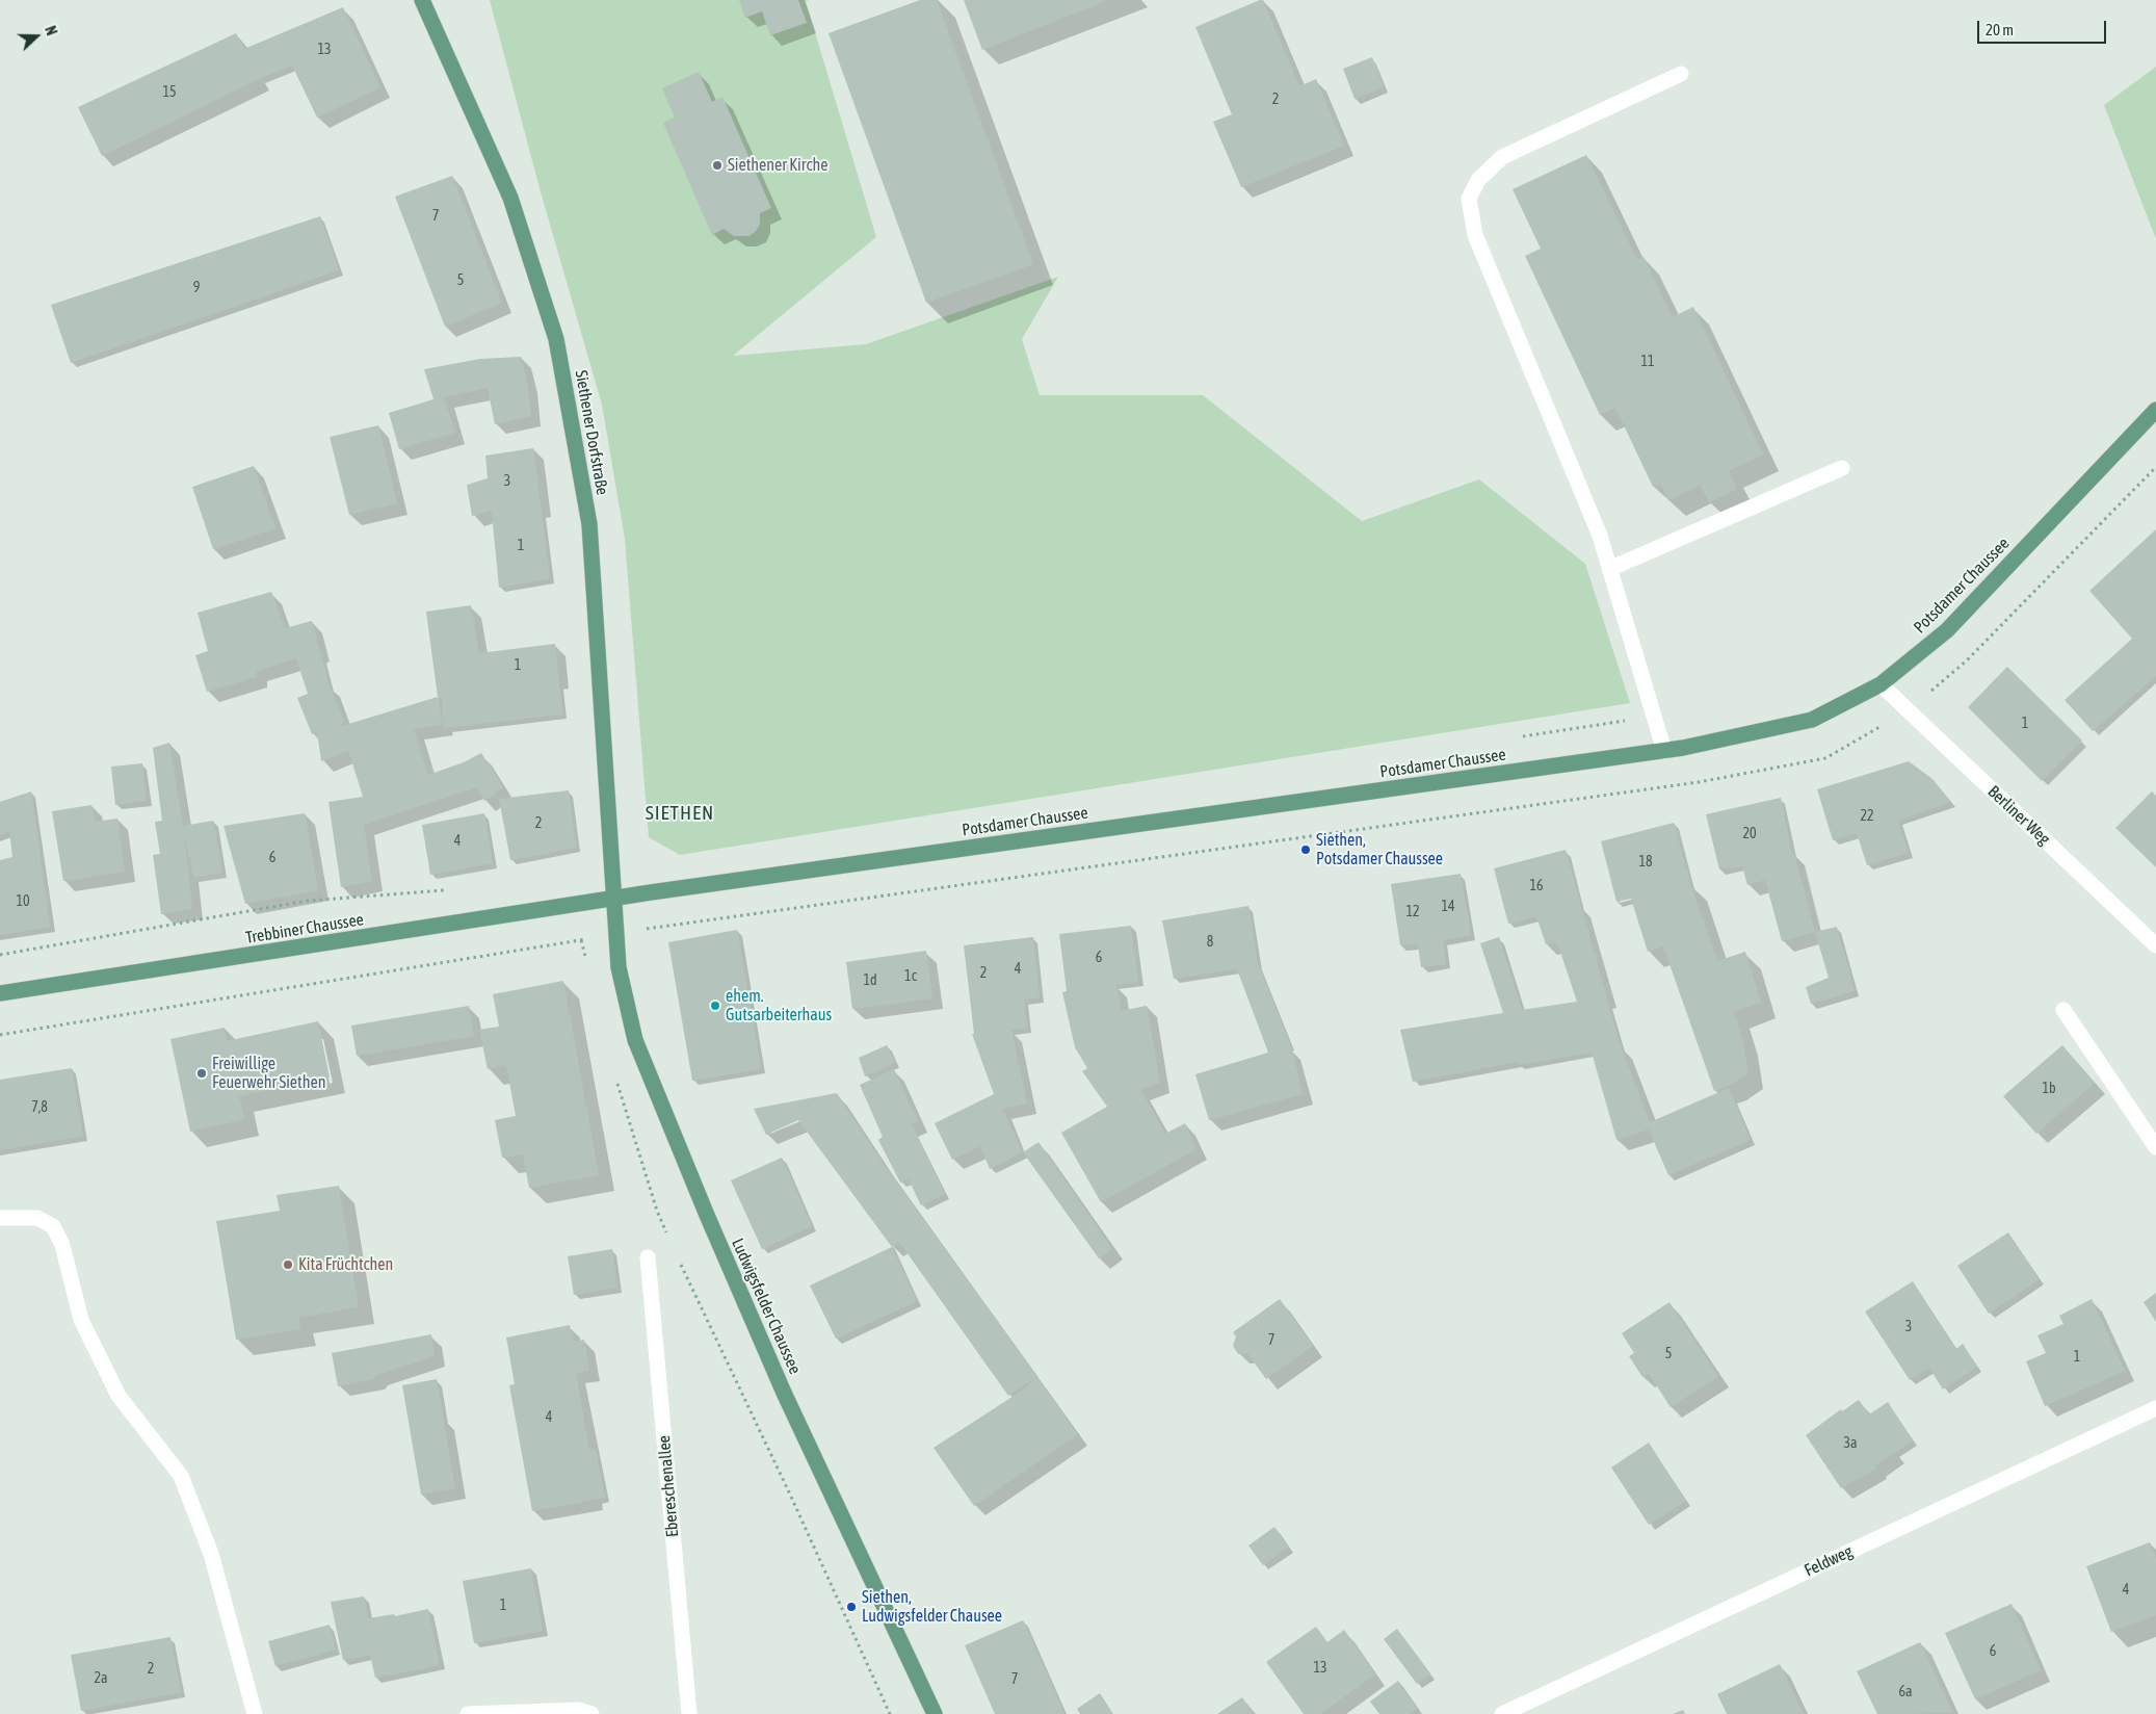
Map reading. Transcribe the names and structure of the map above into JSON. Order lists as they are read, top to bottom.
{
  "streets": {
    "main road": [
      "Siethener Dorfstraße",
      "Potsdamer Chaussee",
      "Trebbiner Chaussee",
      "Ludwigsfelder Chaussee"
    ],
    "street": ["Berliner Weg", "Ebereschenallee", "Feldweg"]
  },
  "crossings": [
    ["Siethener Dorfstraße", "Potsdamer Chaussee"],
    ["Siethener Dorfstraße", "Trebbiner Chaussee"],
    ["Siethener Dorfstraße", "Ludwigsfelder Chaussee"],
    ["Potsdamer Chaussee", "Berliner Weg"],
    ["Potsdamer Chaussee", "Trebbiner Chaussee"],
    ["Potsdamer Chaussee", "Ludwigsfelder Chaussee"],
    ["Trebbiner Chaussee", "Ludwigsfelder Chaussee"]
  ],
  "districts": ["SIETHEN"],
  "places": [
    "Siethener Kirche",
    "Siethen, Potsdamer Chaussee",
    "ehem. Gutsarbeiterhaus",
    "Freiwillige Feuerwehr Siethen",
    "Kita Früchtchen",
    "Siethen, Ludwigsfelder Chausee"
  ],
  "house_numbers": [
    "13",
    "15",
    "2",
    "7",
    "5",
    "9",
    "11",
    "3",
    "1",
    "1",
    "1",
    "22",
    "2",
    "20",
    "4",
    "6",
    "18",
    "16",
    "10",
    "14",
    "12",
    "8",
    "6",
    "4",
    "2",
    "1c",
    "1d",
    "1b",
    "7,8",
    "3",
    "7",
    "5",
    "1",
    "4",
    "3a",
    "4",
    "1",
    "6",
    "13",
    "2",
    "2a",
    "7",
    "6a"
  ],
  "scale_bar": "20 m",
  "north": "right"
}
